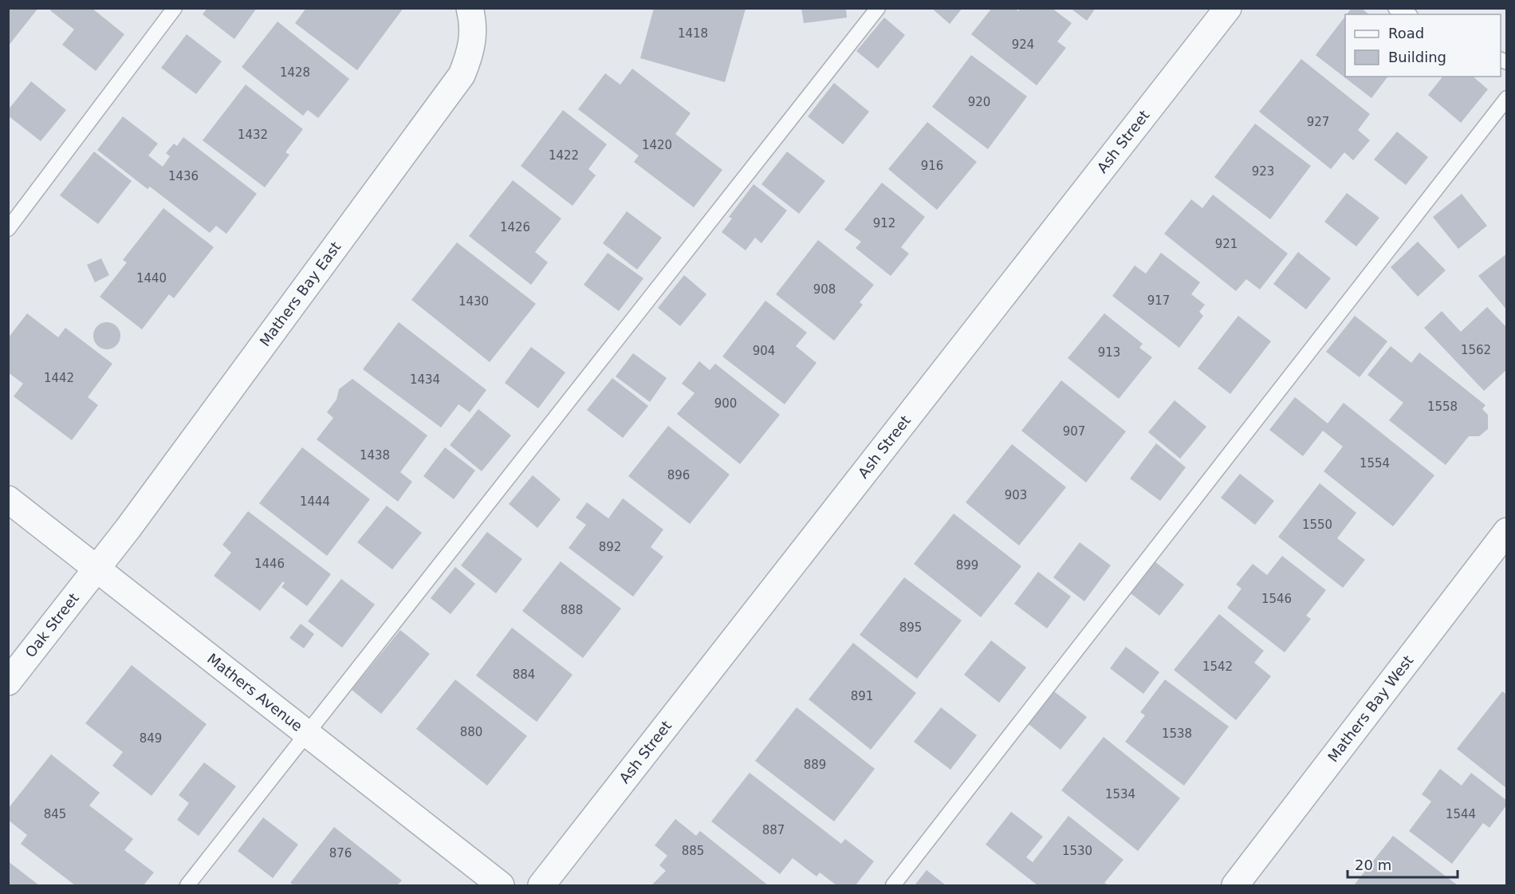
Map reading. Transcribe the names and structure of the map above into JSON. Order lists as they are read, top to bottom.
{
  "streets": {
    "street": [
      "Ash Street",
      "Mathers Bay East",
      "Oak Street",
      "Mathers Avenue",
      "Mathers Bay West"
    ]
  },
  "crossings": [
    ["Mathers Bay East", "Oak Street"],
    ["Mathers Bay East", "Mathers Avenue"],
    ["Oak Street", "Mathers Avenue"]
  ],
  "house_numbers": [
    "1418",
    "924",
    "1428",
    "920",
    "927",
    "1432",
    "1420",
    "1422",
    "916",
    "923",
    "1436",
    "912",
    "1426",
    "921",
    "1440",
    "908",
    "917",
    "1430",
    "1562",
    "904",
    "913",
    "1442",
    "1434",
    "900",
    "1558",
    "907",
    "1438",
    "1554",
    "896",
    "903",
    "1444",
    "1550",
    "892",
    "1446",
    "899",
    "1546",
    "888",
    "895",
    "1542",
    "884",
    "891",
    "880",
    "1538",
    "849",
    "889",
    "1534",
    "845",
    "1544",
    "887",
    "885",
    "1530",
    "876"
  ],
  "legend": ["Road", "Building"],
  "scale_bar": "20 m"
}
